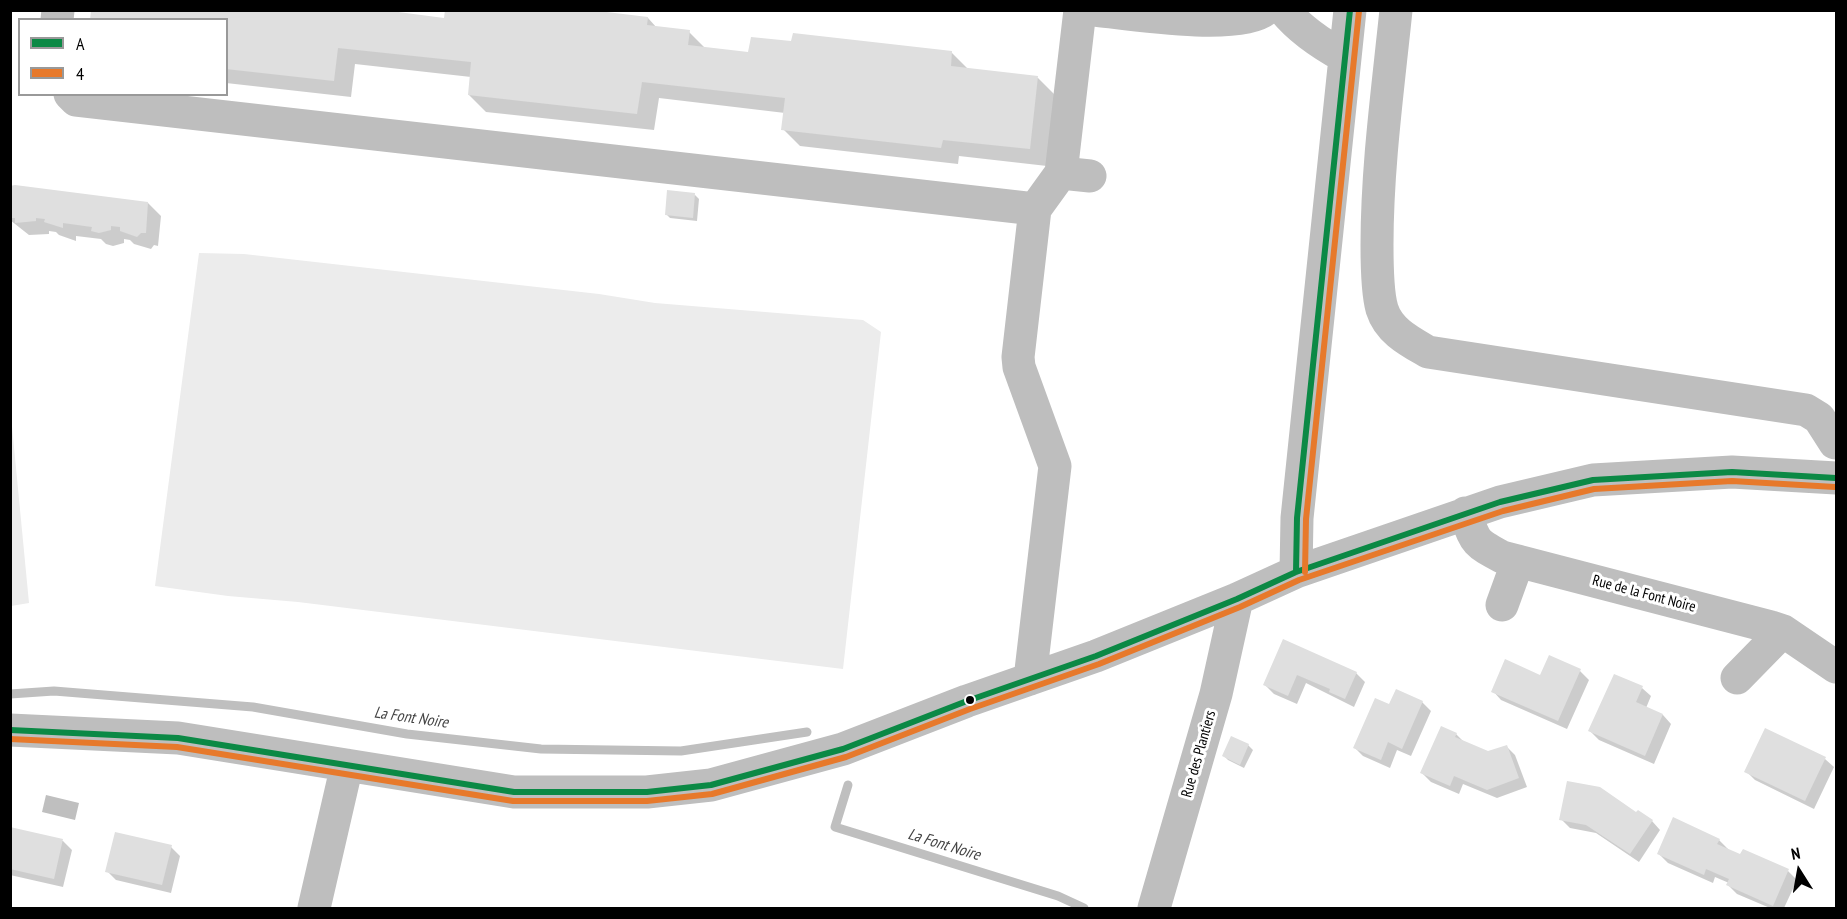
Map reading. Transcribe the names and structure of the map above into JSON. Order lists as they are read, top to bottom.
{
  "streets": {
    "street": ["Rue de la Font Noire", "Rue des Plantiers"]
  },
  "water": ["La Font Noire"],
  "lines": ["transit line A", "transit line 4"],
  "legend": ["A", "4"],
  "north": "top"
}
